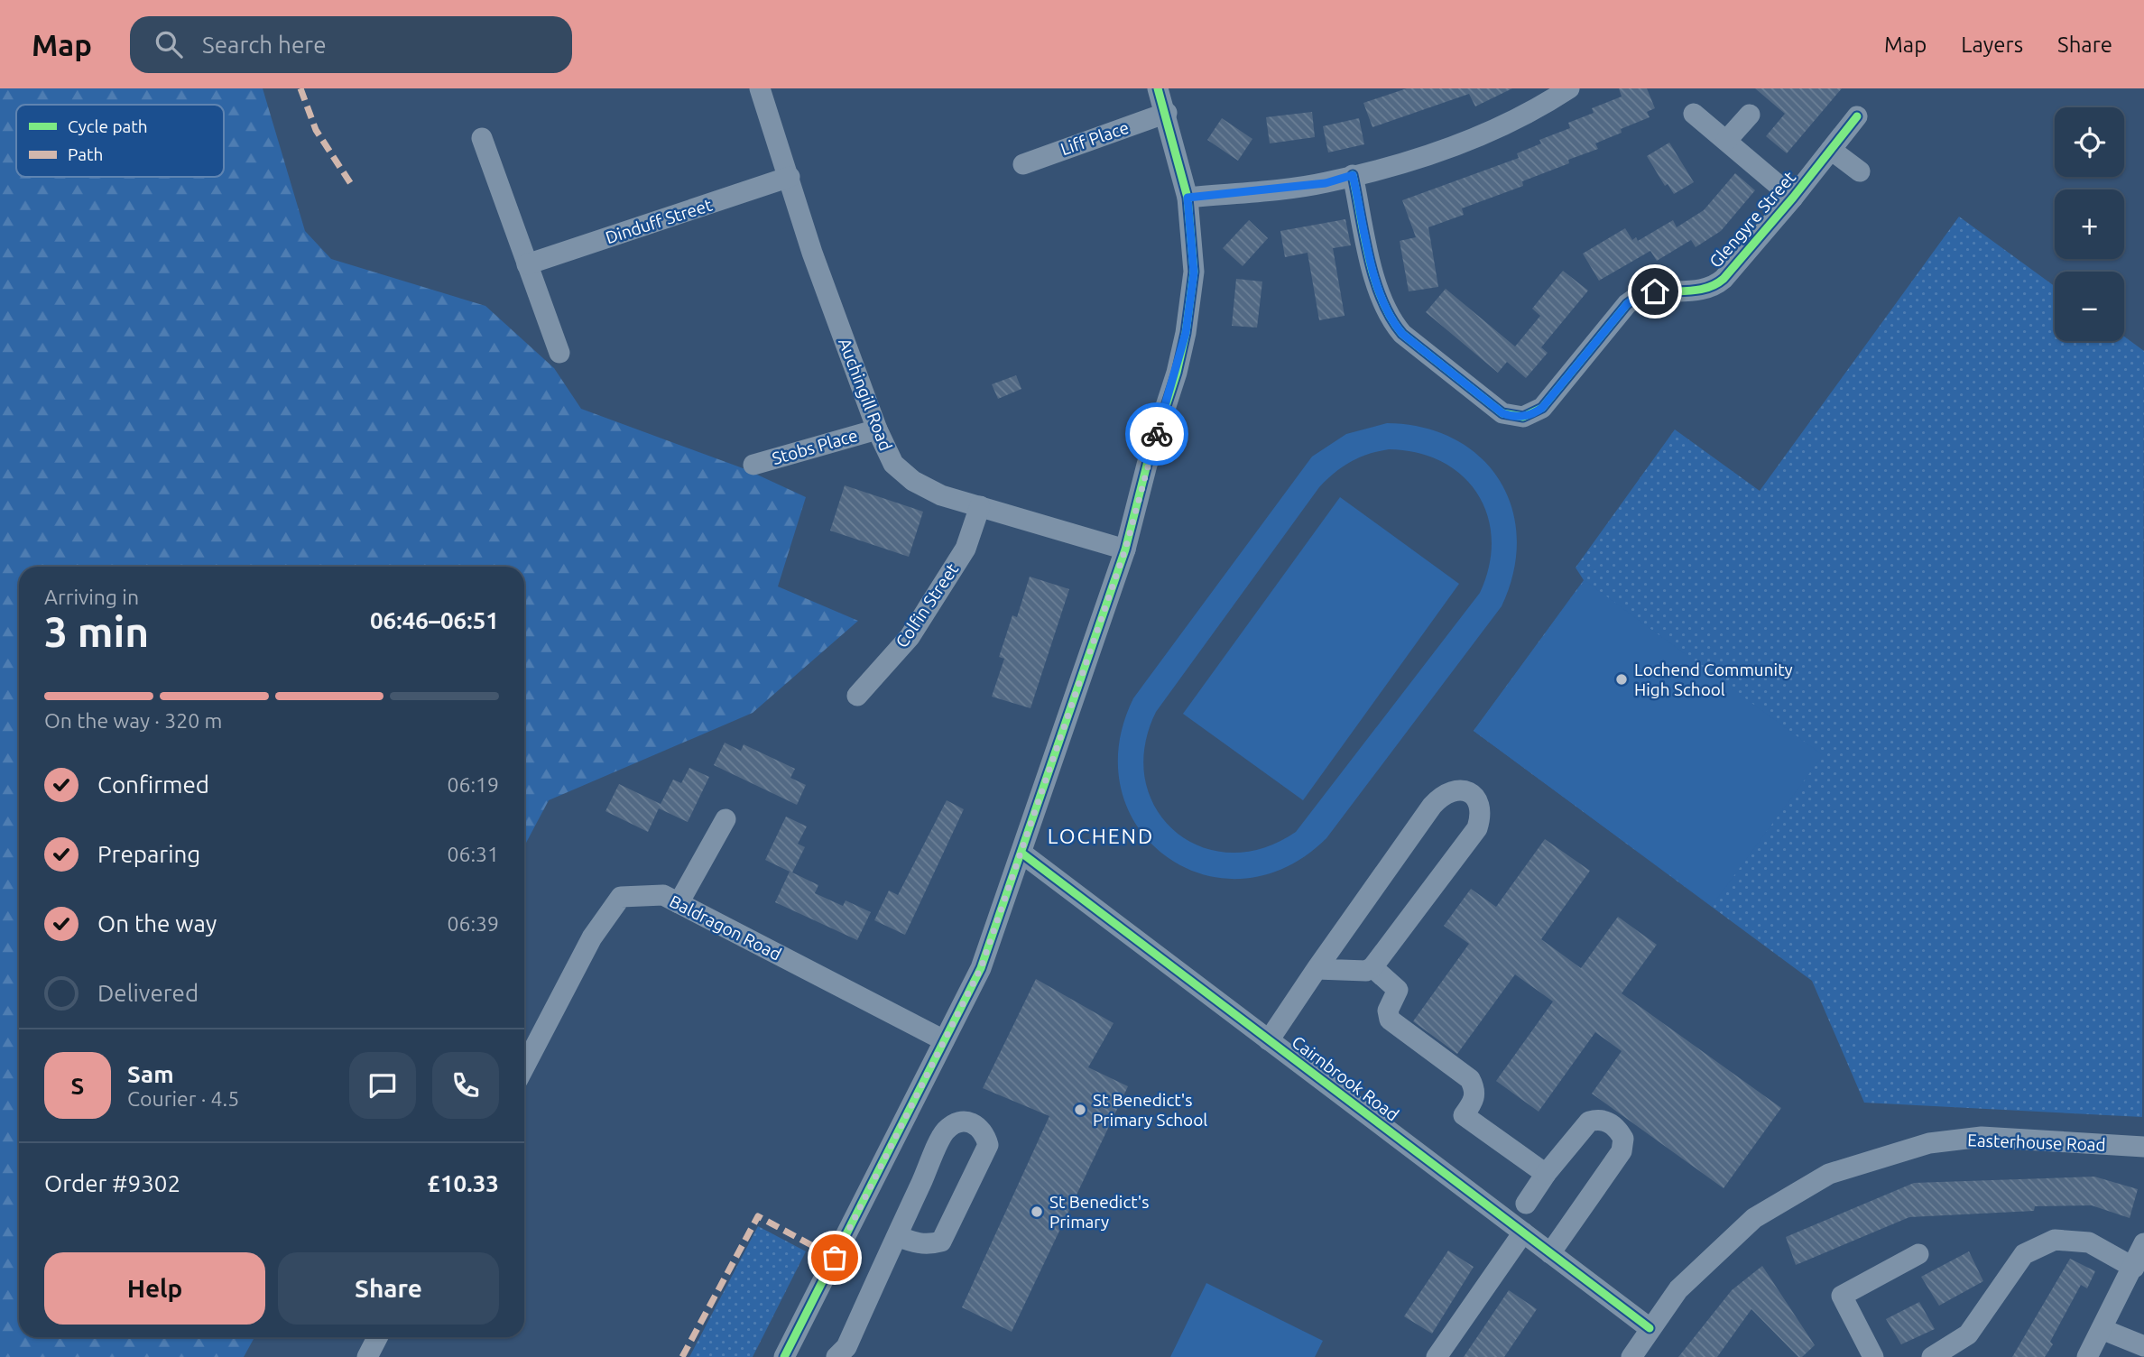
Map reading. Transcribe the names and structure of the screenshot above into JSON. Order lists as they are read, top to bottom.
{
  "streets": {
    "street": [
      "Liff Place",
      "Glengyre Street",
      "Dinduff Street",
      "Auchingill Road",
      "Stobs Place",
      "Colfin Street",
      "Baldragon Road",
      "Cairnbrook Road",
      "Easterhouse Road"
    ]
  },
  "crossings": [
    ["Dinduff Street", "Auchingill Road"],
    ["Auchingill Road", "Stobs Place"],
    ["Auchingill Road", "Colfin Street"],
    ["Cairnbrook Road", "Easterhouse Road"]
  ],
  "districts": ["LOCHEND"],
  "places": ["Lochend Community High School", "St Benedict's Primary School", "St Benedict's Primary"],
  "legend": ["Cycle path", "Path"],
  "page": {
    "header": "Map",
    "search": "Search here",
    "nav": ["Map", "Layers", "Share"],
    "map_buttons": ["+", "−"],
    "heading": ["3 min", "Arriving in", "06:46–06:51"],
    "panel": [
      "Sam",
      "Courier · 4.5",
      "Order #9302",
      "£10.33"
    ],
    "bar": "On the way · 320 m",
    "list": [
      ["Confirmed", "06:19"],
      ["Preparing", "06:31"],
      ["On the way", "06:39"],
      "Delivered"
    ],
    "round": "S",
    "buttons": ["Help", "Share"]
  }
}
